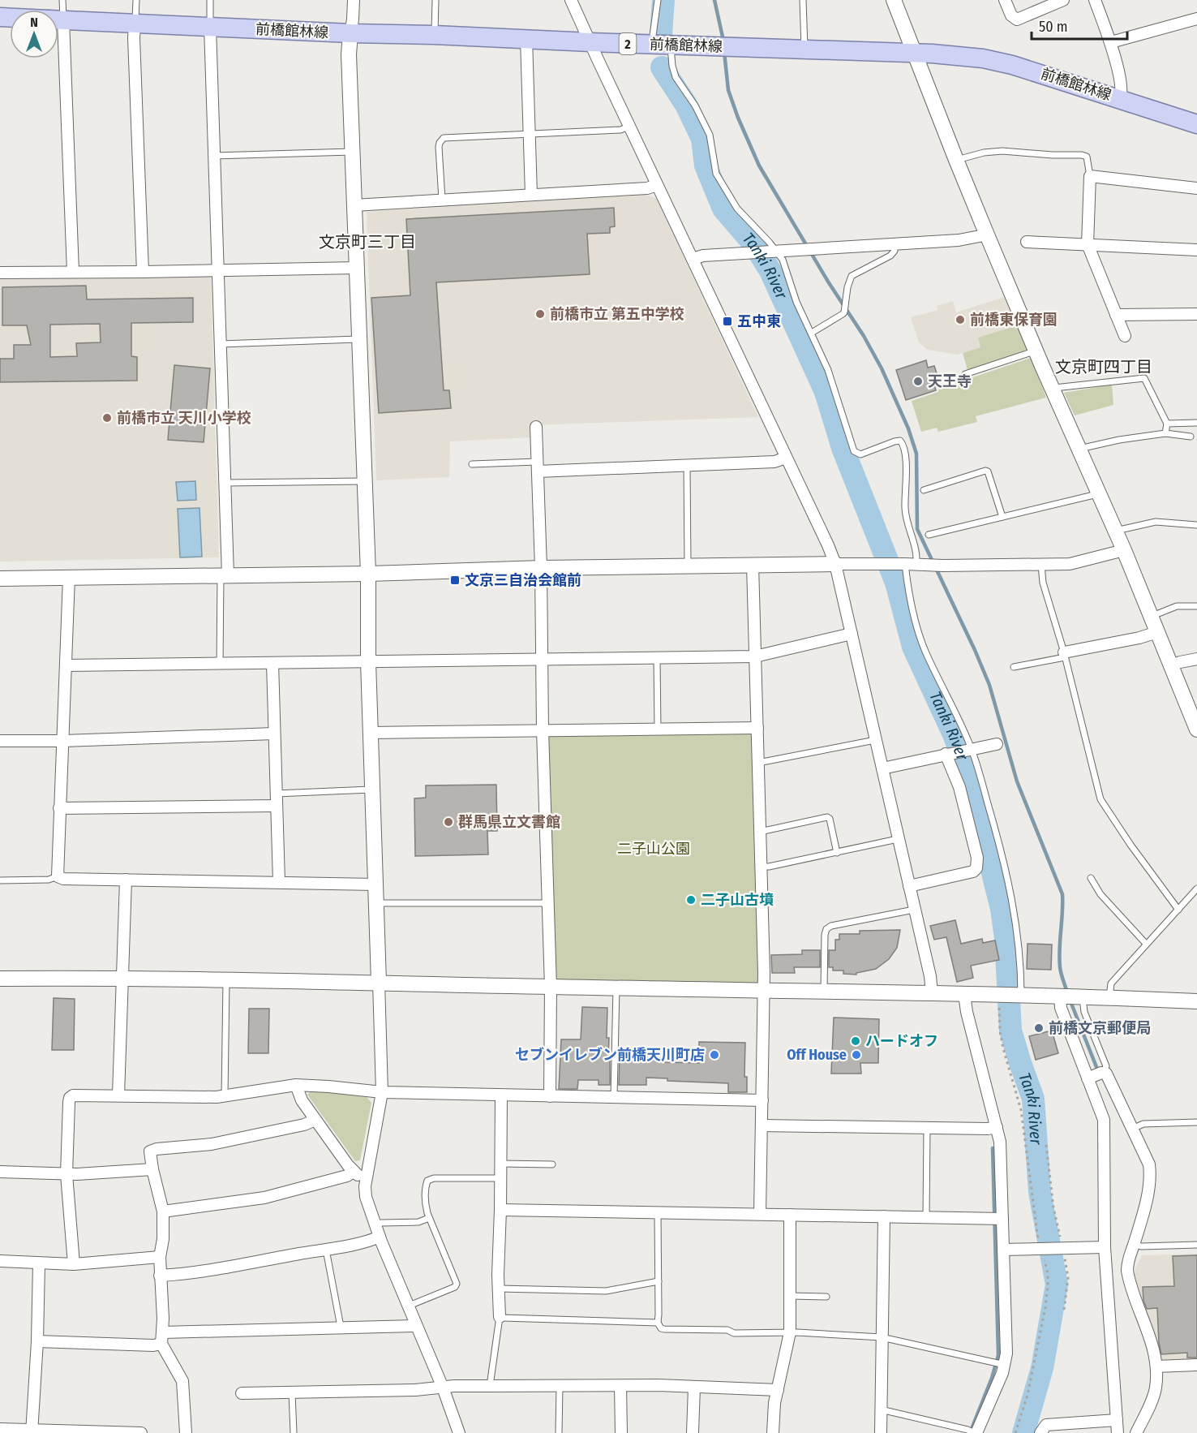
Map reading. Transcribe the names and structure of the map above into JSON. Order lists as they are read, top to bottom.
{
  "streets": {
    "main road": ["前橋館林線", "2"]
  },
  "districts": ["文京町三丁目", "文京町四丁目"],
  "water": ["Tanki River"],
  "parks": ["二子山公園"],
  "places": {
    "other": [
      "前橋市立 第五中学校",
      "前橋東保育園",
      "天王寺",
      "前橋市立 天川小学校",
      "群馬県立文書館",
      "二子山古墳",
      "前橋文京郵便局",
      "ハードオフ",
      "セブンイレブン前橋天川町店",
      "Off House"
    ],
    "transit": ["五中東", "文京三自治会館前"]
  },
  "scale_bar": "50 m",
  "north": "top"
}
